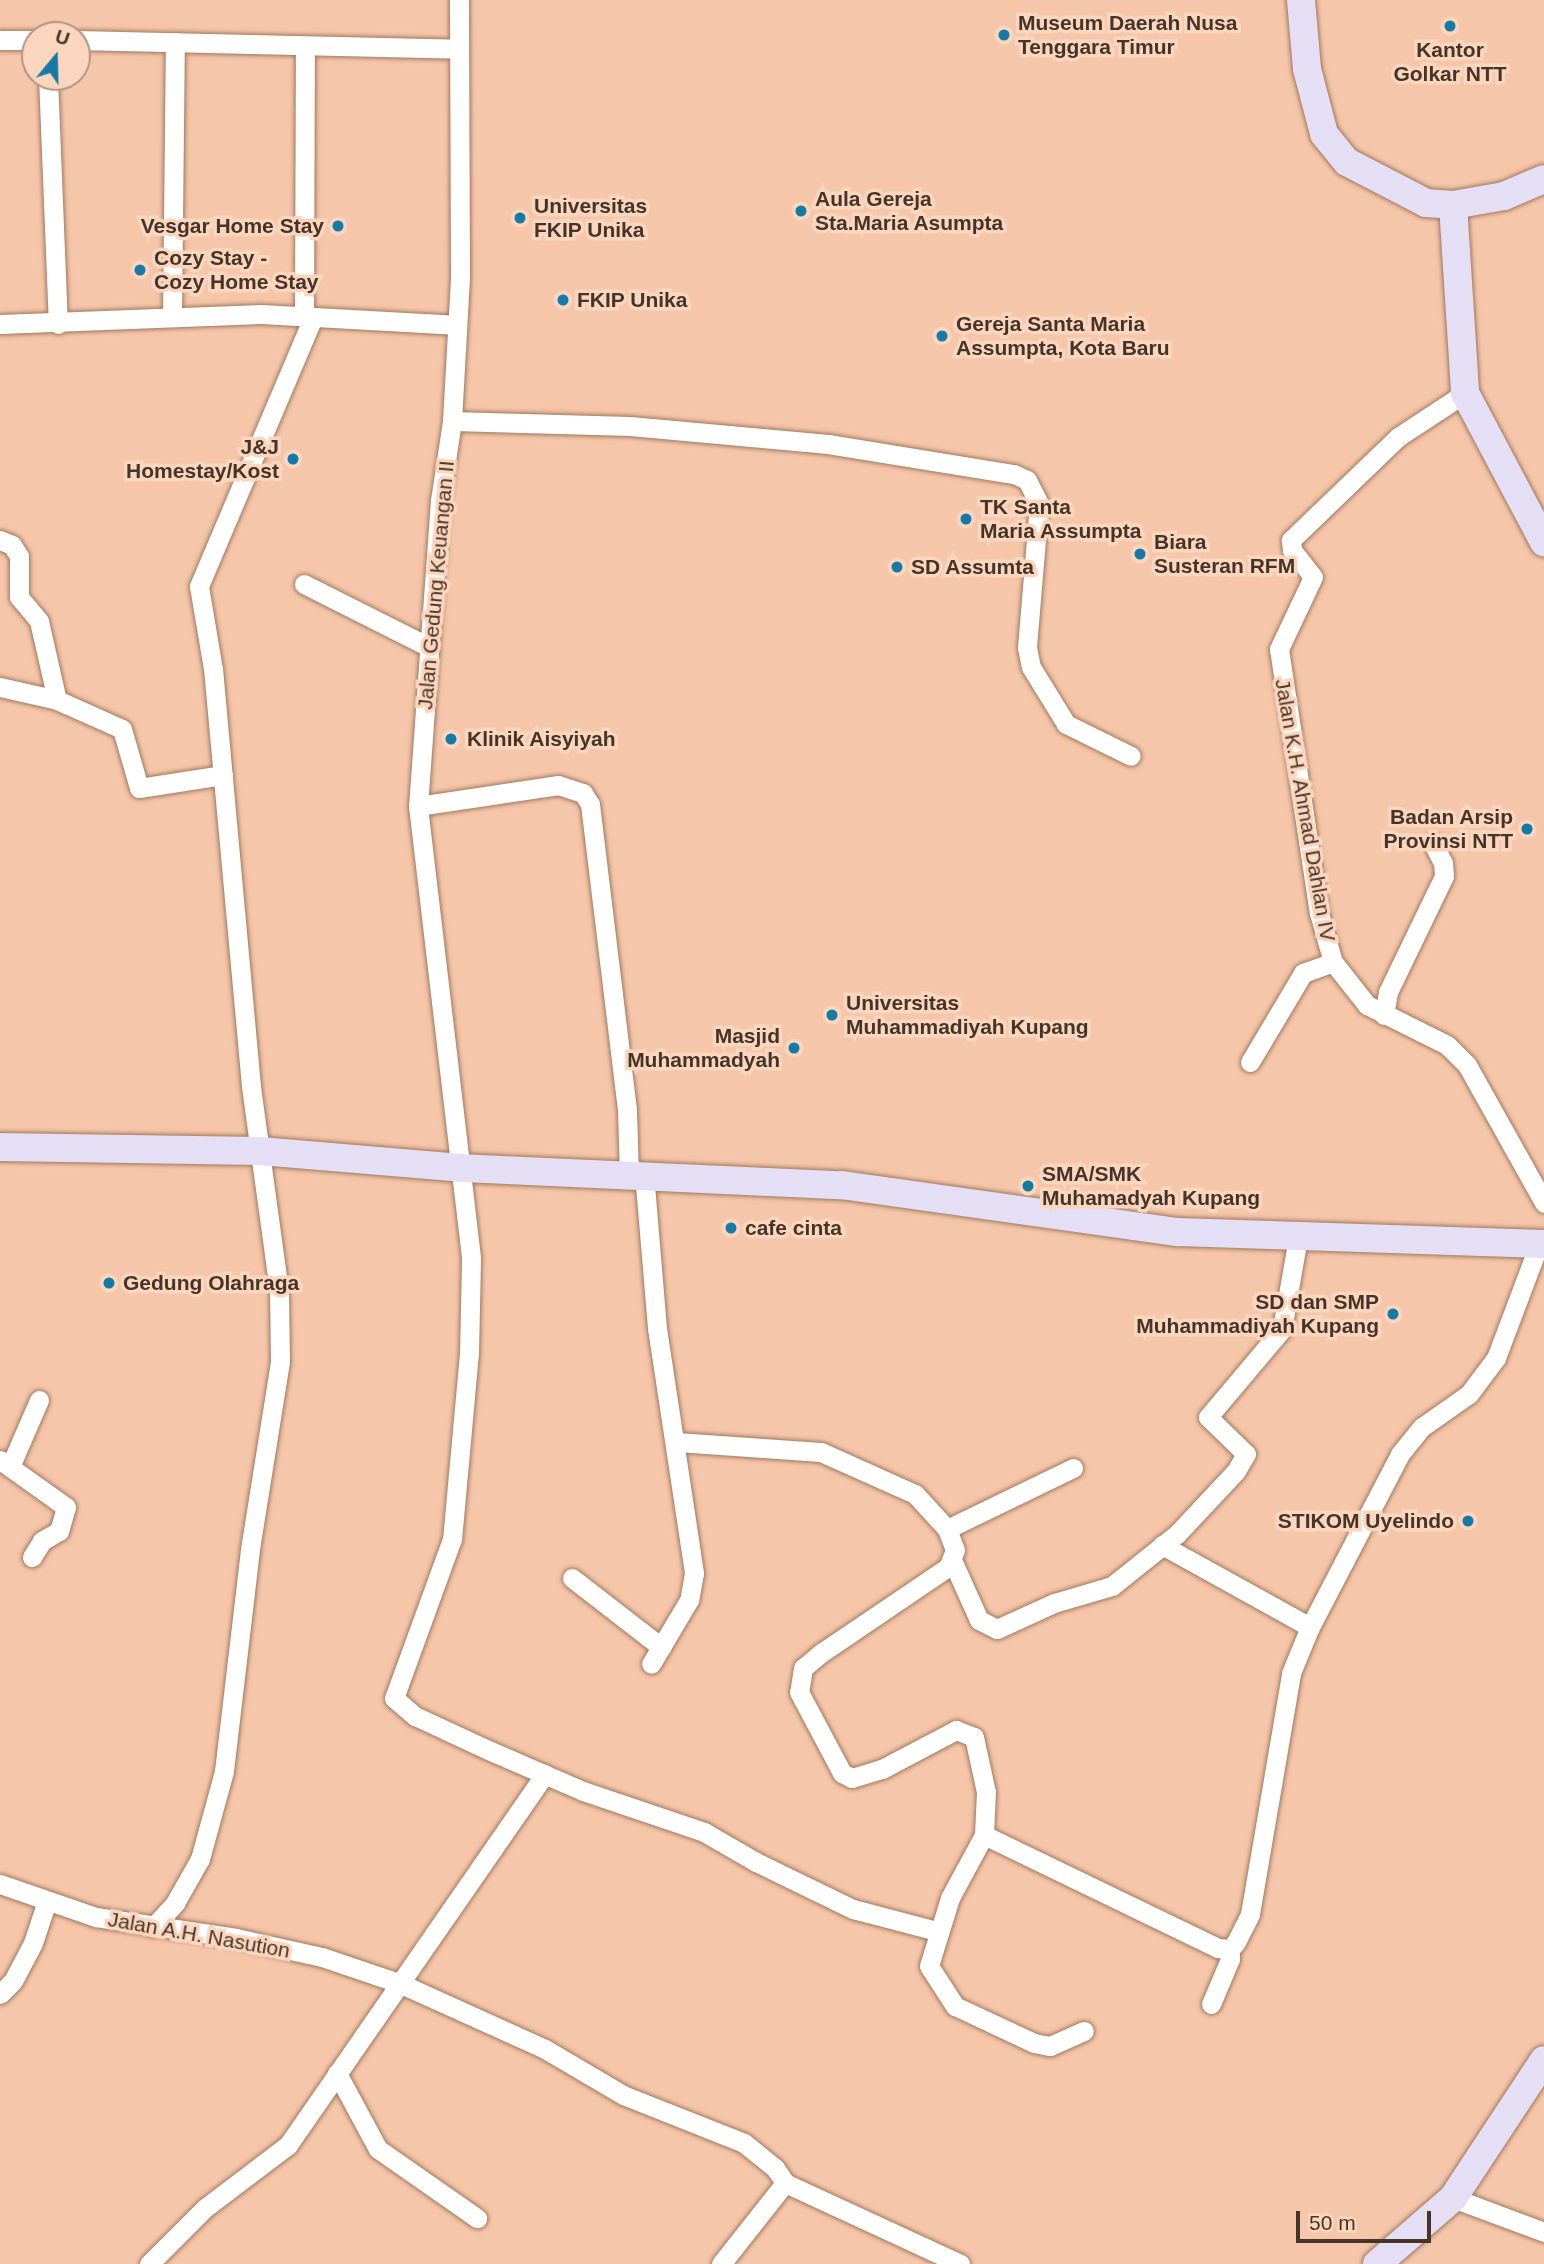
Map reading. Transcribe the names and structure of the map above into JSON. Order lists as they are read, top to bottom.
{
  "streets": {
    "street": ["Jalan Gedung Keuangan II", "Jalan K.H. Ahmad Dahlan IV", "Jalan A.H. Nasution"]
  },
  "places": [
    "Kantor Golkar NTT",
    "Museum Daerah Nusa Tenggara Timur",
    "Aula Gereja Sta.Maria Asumpta",
    "Universitas FKIP Unika",
    "Vesgar Home Stay",
    "Cozy Stay - Cozy Home Stay",
    "FKIP Unika",
    "Gereja Santa Maria Assumpta, Kota Baru",
    "J&J Homestay/Kost",
    "TK Santa Maria Assumpta",
    "Biara Susteran RFM",
    "SD Assumta",
    "Klinik Aisyiyah",
    "Badan Arsip Provinsi NTT",
    "Universitas Muhammadiyah Kupang",
    "Masjid Muhammadyah",
    "SMA/SMK Muhamadyah Kupang",
    "cafe cinta",
    "Gedung Olahraga",
    "SD dan SMP Muhammadiyah Kupang",
    "STIKOM Uyelindo"
  ],
  "scale_bar": "50 m",
  "north": "top"
}
